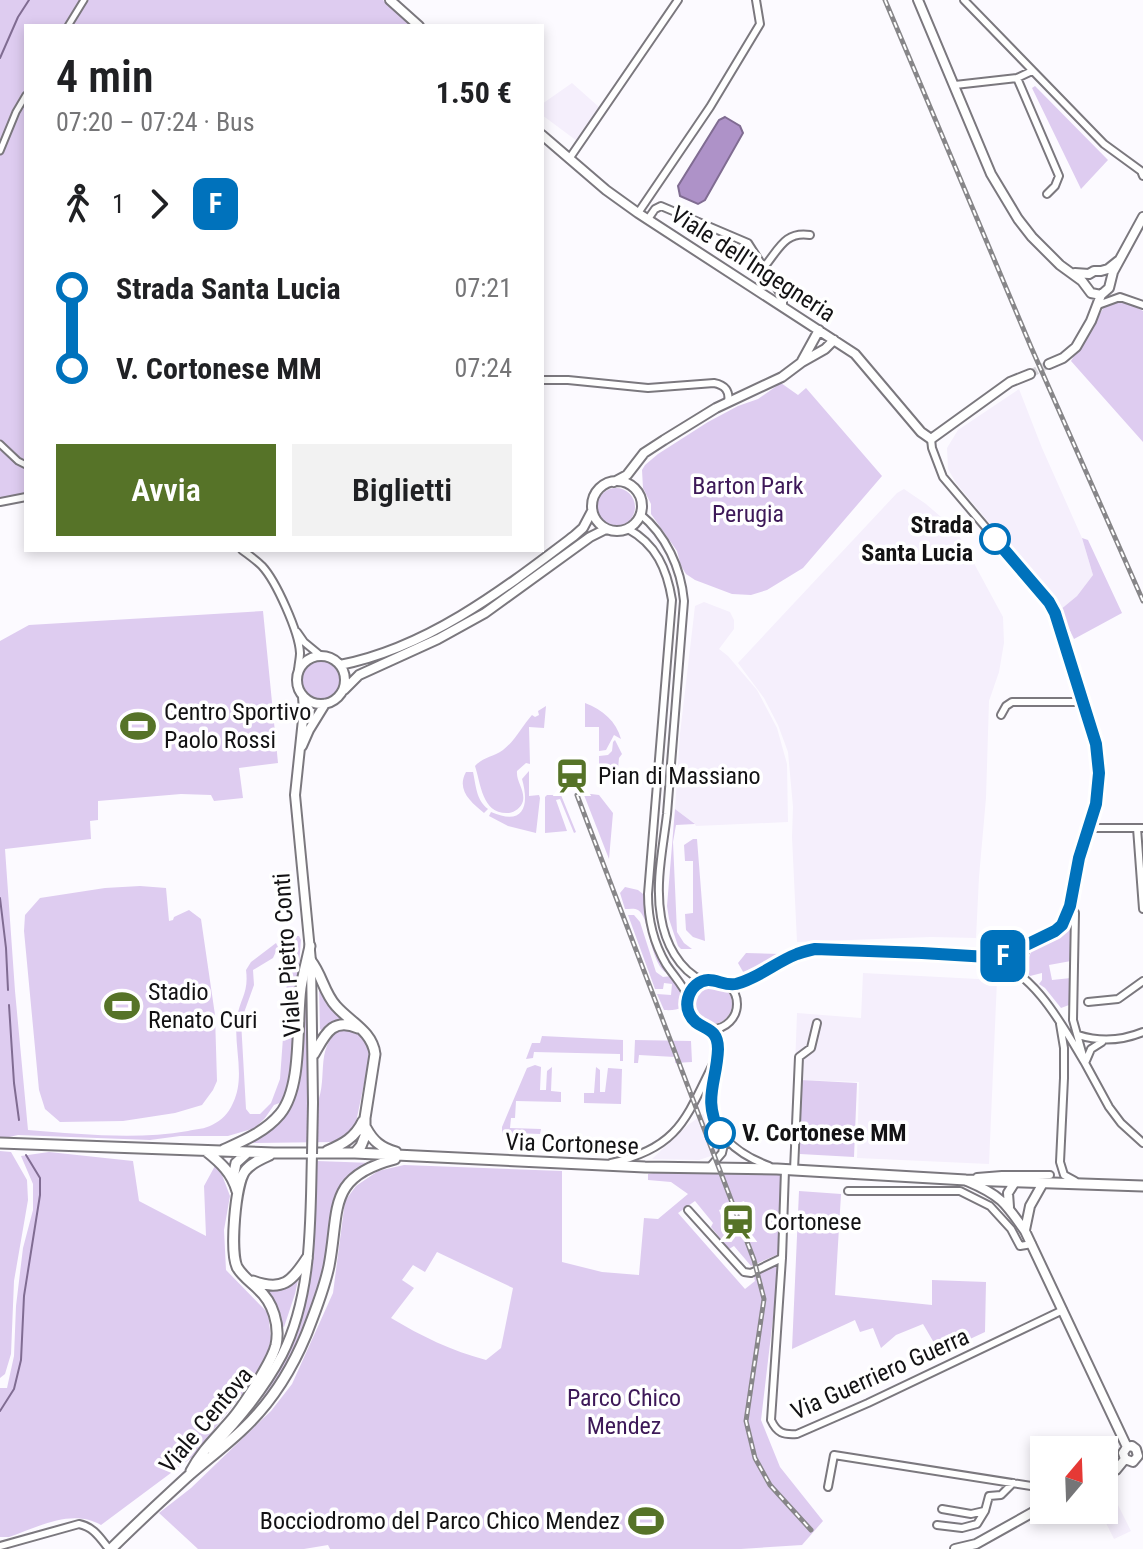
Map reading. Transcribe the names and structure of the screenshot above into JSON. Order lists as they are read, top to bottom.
{
  "streets": {
    "main road": ["Via Cortonese", "Viale Centova"],
    "street": ["Viale dell'Ingegneria", "Viale Pietro Conti", "Via Guerriero Guerra"]
  },
  "crossings": [
    ["Viale Pietro Conti", "Via Cortonese"],
    ["Viale Pietro Conti", "Viale Centova"],
    ["Via Cortonese", "Via Guerriero Guerra"],
    ["Via Cortonese", "Viale Centova"]
  ],
  "parks": ["Barton Park Perugia", "Parco Chico Mendez"],
  "places": {
    "other": ["Strada Santa Lucia", "V. Cortonese MM"],
    "sports": ["Centro Sportivo Paolo Rossi", "Stadio Renato Curi", "Bocciodromo del Parco Chico Mendez"],
    "station": ["Pian di Massiano", "Cortonese"]
  },
  "lines": ["bus line F"],
  "north": "top",
  "page": {
    "on_map": "F",
    "heading": ["4 min", "07:20 – 07:24 · Bus", "1.50 €"],
    "legs": ["1", "F"],
    "list": [
      {
        "name": "Strada Santa Lucia",
        "value": "07:21"
      },
      {
        "name": "V. Cortonese MM",
        "value": "07:24"
      }
    ],
    "buttons": ["Avvia", "Biglietti"]
  }
}
